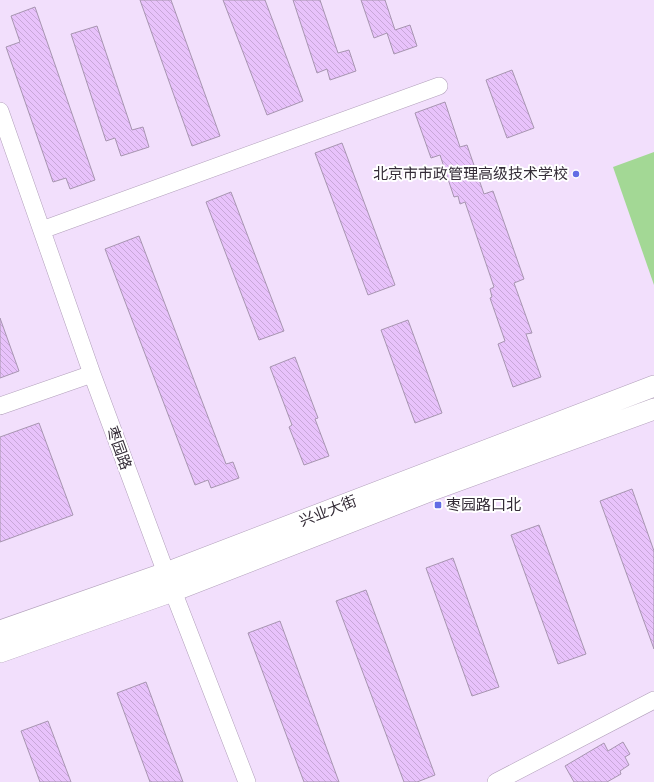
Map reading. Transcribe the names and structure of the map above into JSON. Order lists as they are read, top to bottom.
{
  "streets": {
    "main road": ["兴业大街"],
    "street": ["枣园路"]
  },
  "crossings": [
    ["枣园路", "兴业大街"]
  ],
  "places": {
    "other": ["北京市市政管理高级技术学校"],
    "transit": ["枣园路口北"]
  }
}
